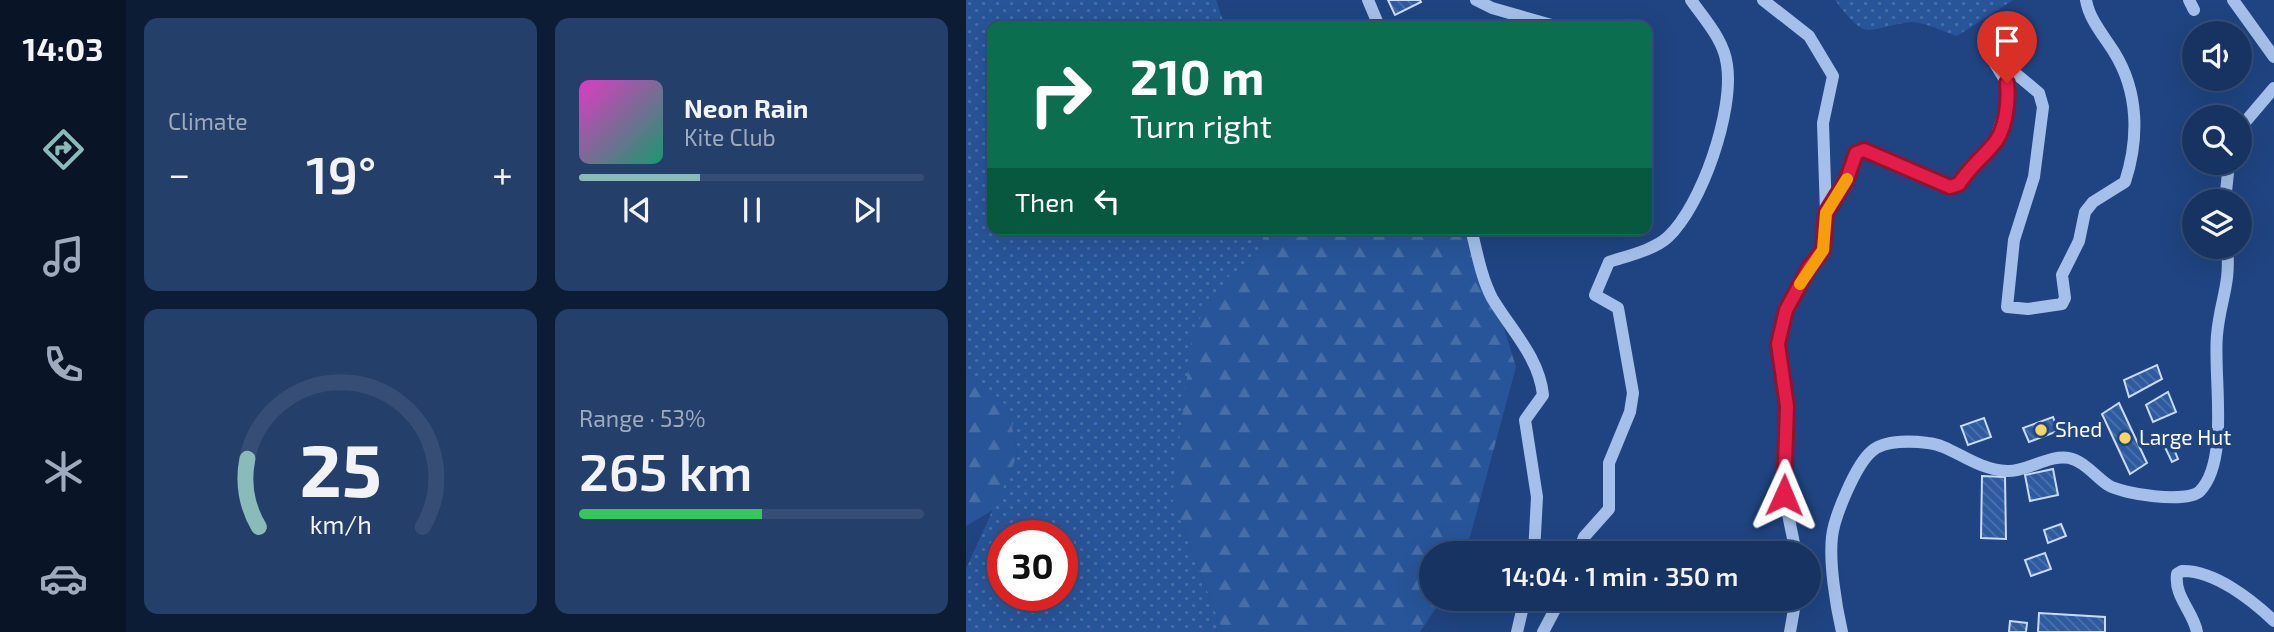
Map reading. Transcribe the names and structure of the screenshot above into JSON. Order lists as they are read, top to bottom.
{
  "places": ["Shed", "Large Hut"],
  "page": {
    "tabs": "14:03",
    "tile": [
      "Climate",
      ["Range · 53%", "265 km"]
    ],
    "turn": ["210 m", "Turn right"],
    "song": ["Neon Rain", "Kite Club"],
    "heat": ["−", "19°", "+"],
    "then": "Then",
    "limit": "30",
    "trip": "14:04 · 1 min · 350 m",
    "gauge": ["25", "km/h"]
  }
}
